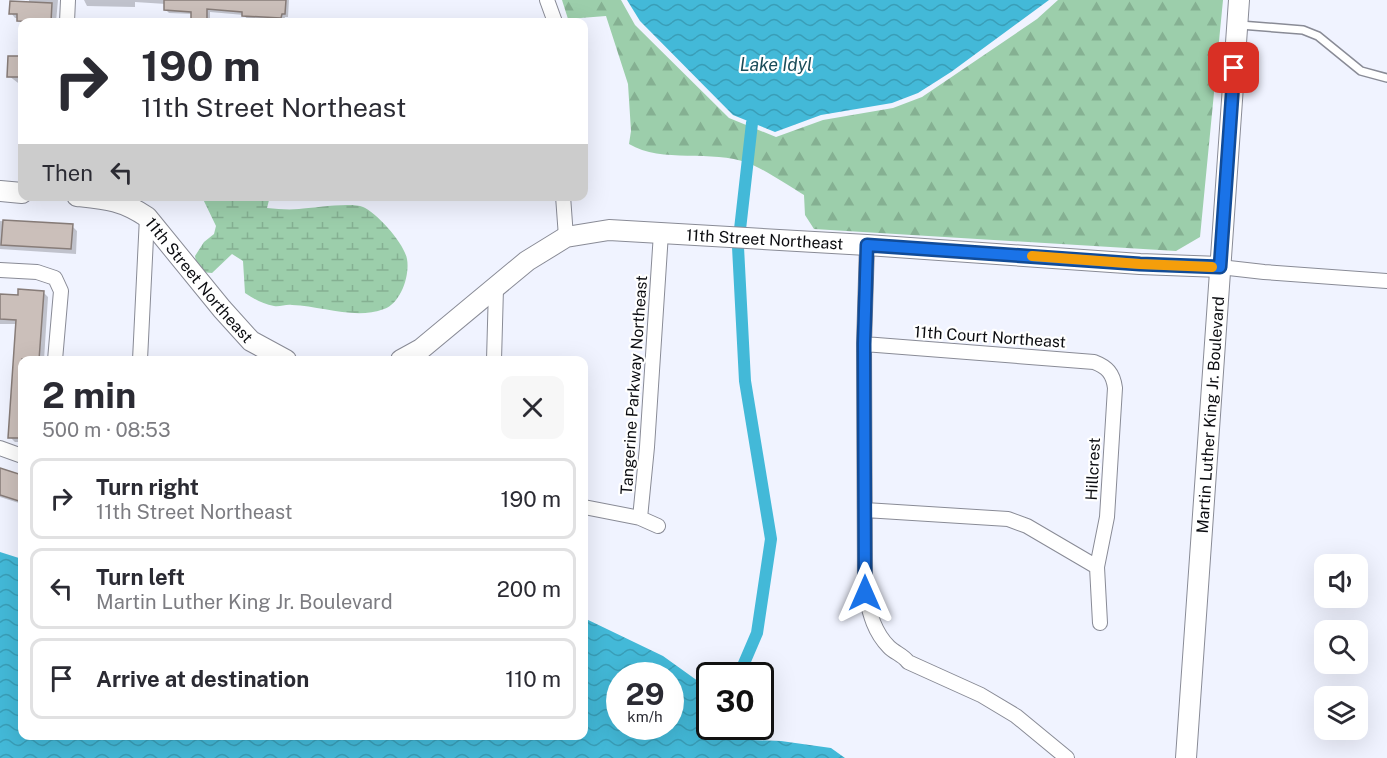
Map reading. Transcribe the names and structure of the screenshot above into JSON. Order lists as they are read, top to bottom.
{
  "streets": {
    "street": [
      "11th Street Northeast",
      "11th Court Northeast",
      "Tangerine Parkway Northeast",
      "Martin Luther King Jr. Boulevard",
      "Hillcrest"
    ]
  },
  "crossings": [
    ["11th Street Northeast", "Tangerine Parkway Northeast"],
    ["11th Street Northeast", "Martin Luther King Jr. Boulevard"],
    ["11th Court Northeast", "Hillcrest"]
  ],
  "water": ["Lake Idyl"],
  "page": {
    "turn": ["190 m", "11th Street Northeast"],
    "then": "Then",
    "heading": ["2 min", "500 m · 08:53"],
    "list": [
      {
        "name": "Turn right",
        "note": "11th Street Northeast",
        "value": "190 m"
      },
      {
        "name": "Turn left",
        "note": "Martin Luther King Jr. Boulevard",
        "value": "200 m"
      },
      {
        "name": "Arrive at destination",
        "value": "110 m"
      }
    ],
    "speed": "29 km/h",
    "limit": "30"
  }
}
